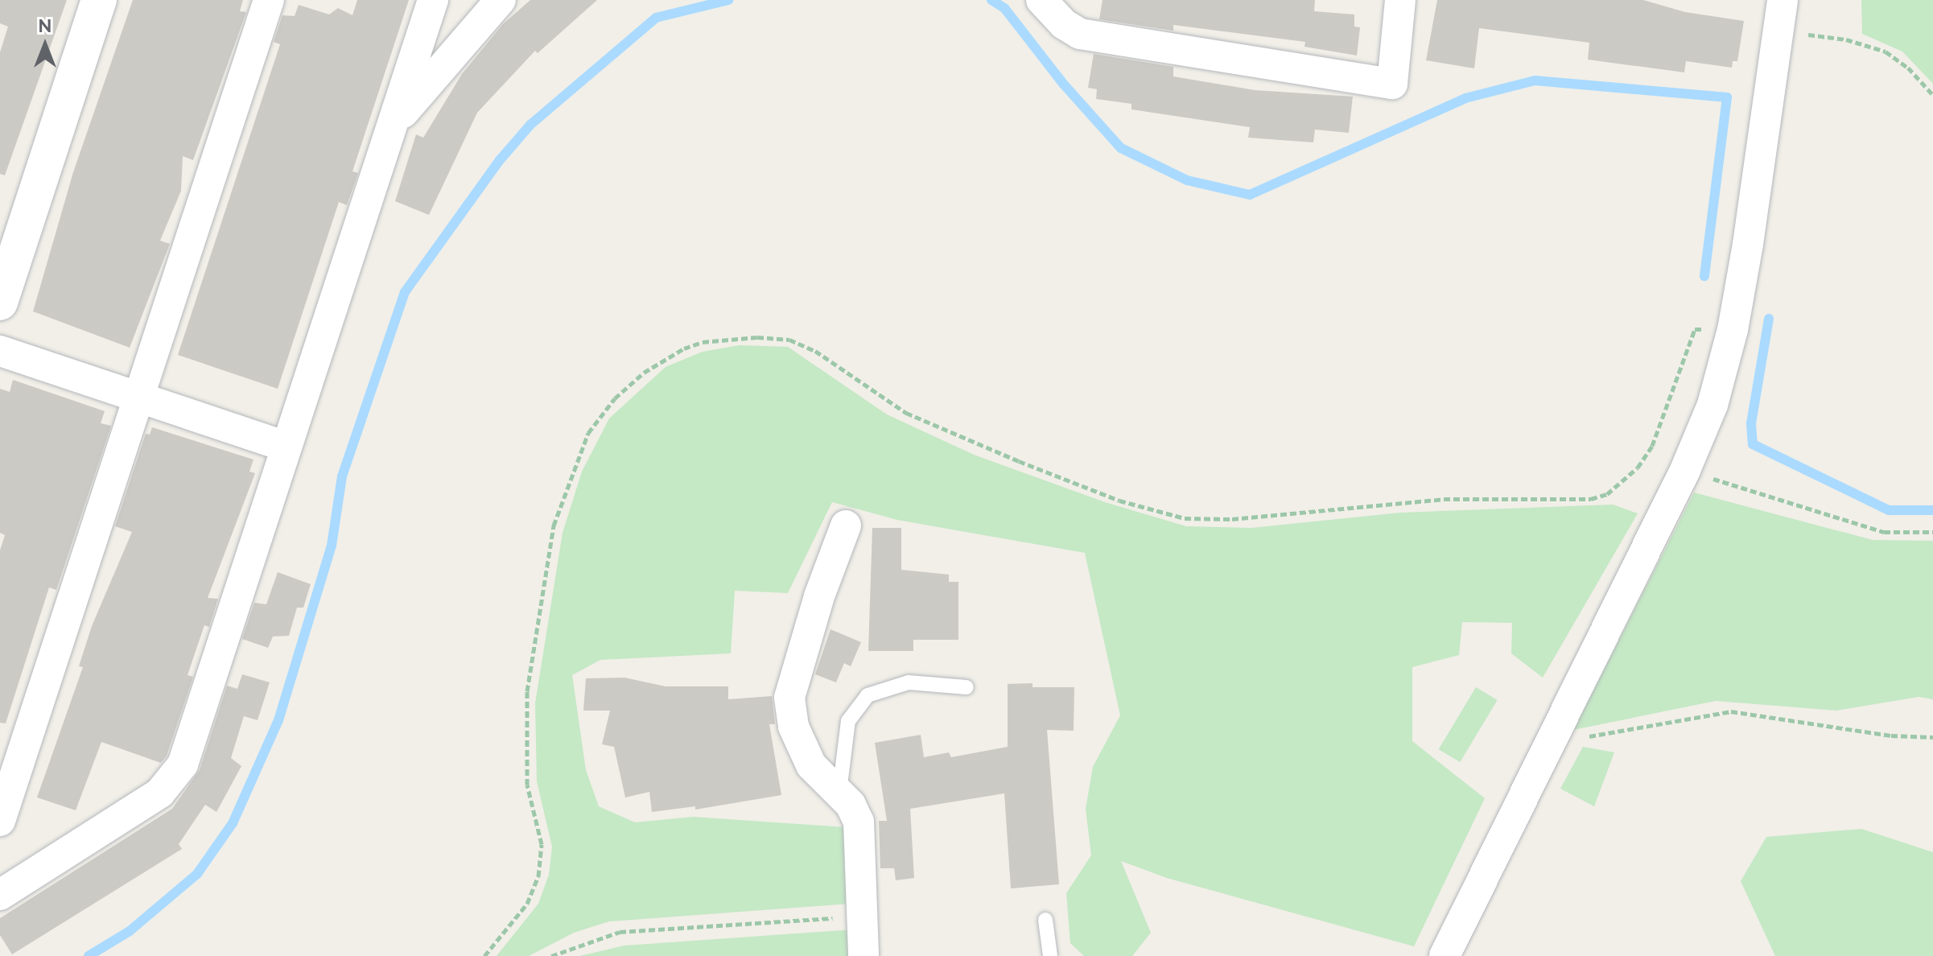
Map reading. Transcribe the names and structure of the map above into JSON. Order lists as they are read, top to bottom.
{
  "north": "top"
}
